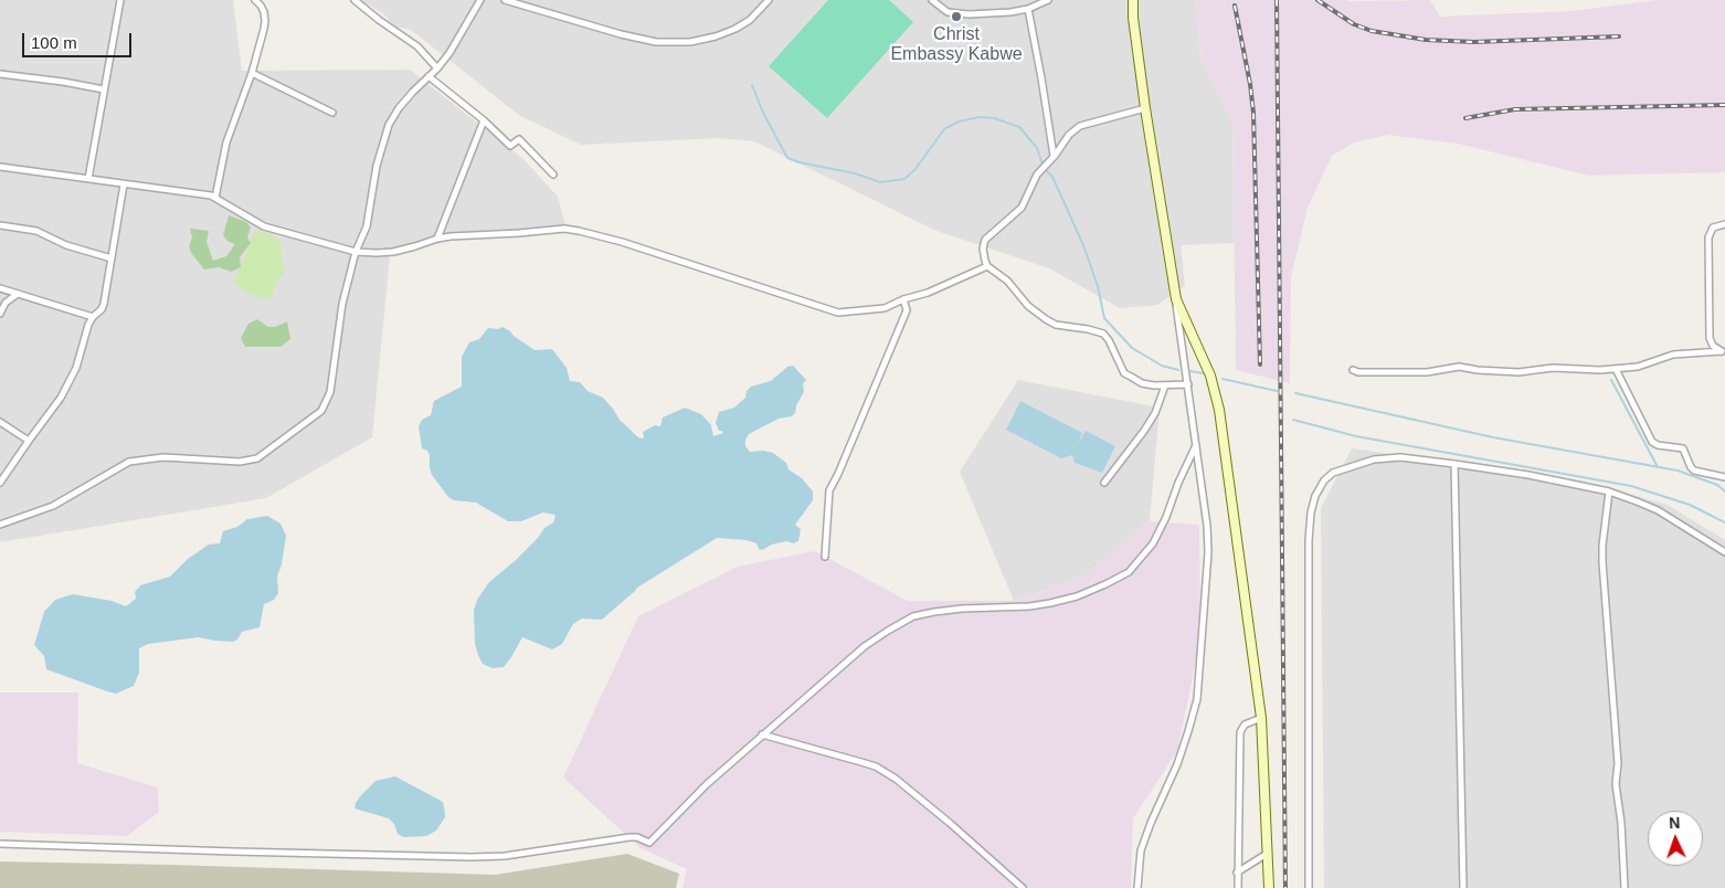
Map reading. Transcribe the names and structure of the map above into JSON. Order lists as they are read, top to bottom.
{
  "places": ["Christ Embassy Kabwe"],
  "scale_bar": "100 m",
  "north": "top"
}
